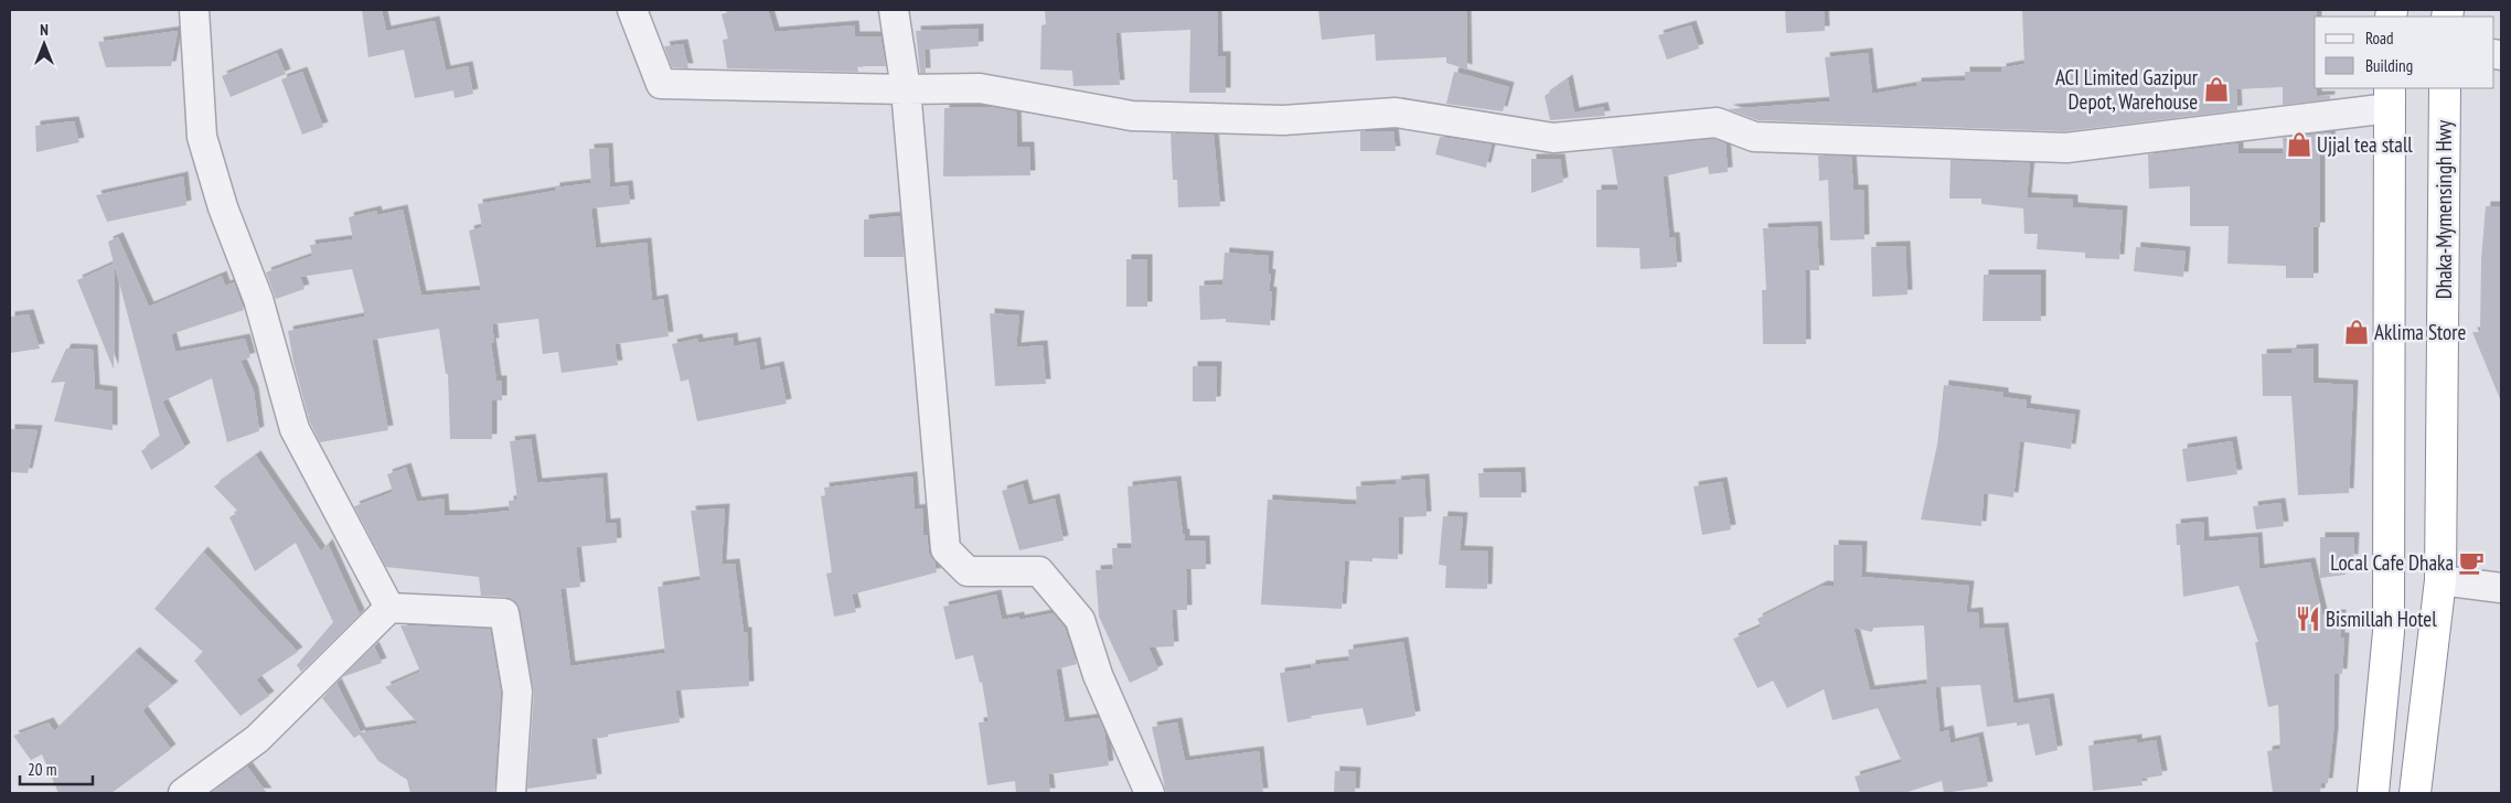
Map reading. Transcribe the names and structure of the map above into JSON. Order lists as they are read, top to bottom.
{
  "streets": {
    "highway": ["Dhaka-Mymensingh Hwy"]
  },
  "places": {
    "shop": ["ACI Limited Gazipur Depot, Warehouse", "Ujjal tea stall", "Aklima Store"],
    "cafe": ["Local Cafe Dhaka"],
    "restaurant": ["Bismillah Hotel"]
  },
  "legend": ["Road", "Building"],
  "scale_bar": "20 m",
  "north": "top"
}
